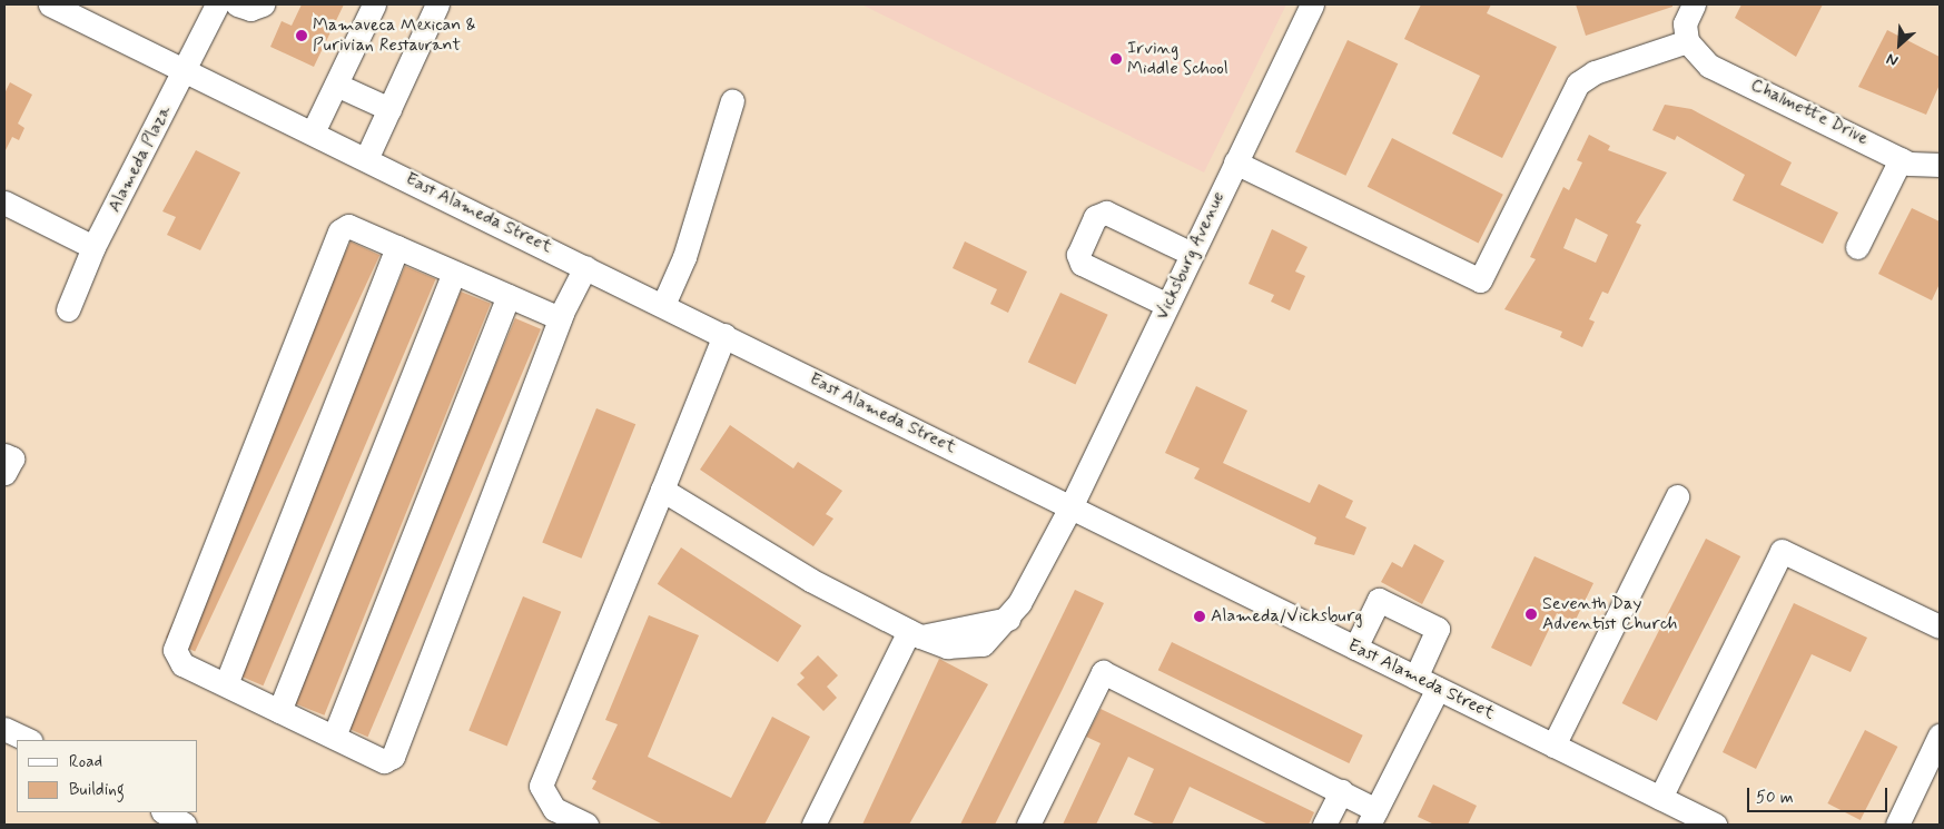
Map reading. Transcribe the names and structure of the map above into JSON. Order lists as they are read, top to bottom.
{
  "streets": {
    "street": [
      "Chalmette Drive",
      "Alameda Plaza",
      "East Alameda Street",
      "Vicksburg Avenue"
    ]
  },
  "crossings": [
    ["Alameda Plaza", "East Alameda Street"],
    ["East Alameda Street", "Vicksburg Avenue"]
  ],
  "places": [
    "Mamaveca Mexican & Purivian Restaurant",
    "Irving Middle School",
    "Seventh Day Adventist Church",
    "Alameda/Vicksburg"
  ],
  "legend": ["Road", "Building"],
  "scale_bar": "50 m",
  "north": "bottom left"
}
